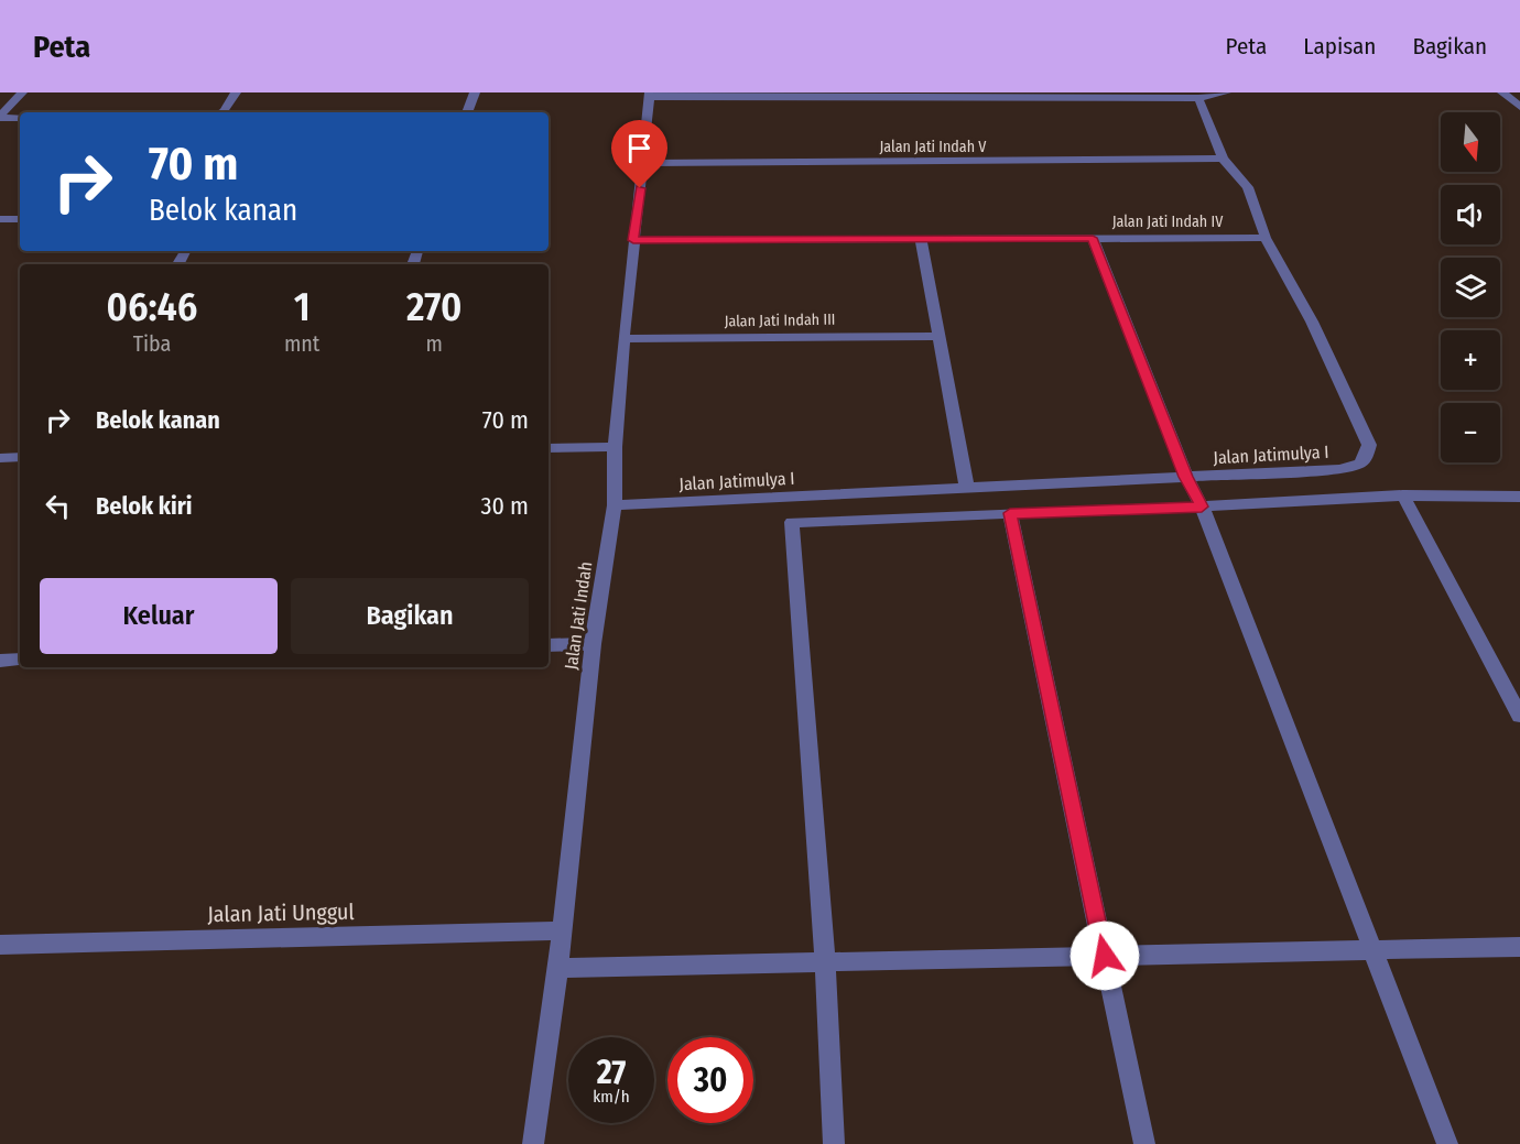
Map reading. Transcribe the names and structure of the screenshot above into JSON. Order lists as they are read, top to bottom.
{
  "streets": {
    "street": [
      "Jalan Jati Indah V",
      "Jalan Jati Indah IV",
      "Jalan Jati Indah III",
      "Jalan Jatimulya I",
      "Jalan Jati Indah",
      "Jalan Jati Unggul"
    ]
  },
  "crossings": [
    ["Jalan Jati Indah V", "Jalan Jatimulya I"],
    ["Jalan Jati Indah V", "Jalan Jati Indah"],
    ["Jalan Jati Indah IV", "Jalan Jatimulya I"],
    ["Jalan Jati Indah IV", "Jalan Jati Indah"],
    ["Jalan Jati Indah III", "Jalan Jati Indah"],
    ["Jalan Jatimulya I", "Jalan Jati Indah"],
    ["Jalan Jati Indah", "Jalan Jati Unggul"]
  ],
  "north": "bottom",
  "page": {
    "header": "Peta",
    "nav": ["Peta", "Lapisan", "Bagikan"],
    "map_buttons": ["+", "−"],
    "turn": ["70 m", "Belok kanan"],
    "eta": [
      "06:46",
      "Tiba",
      "1",
      "mnt",
      "270",
      "m"
    ],
    "list": [
      {
        "name": "Belok kanan",
        "value": "70 m"
      },
      {
        "name": "Belok kiri",
        "value": "30 m"
      }
    ],
    "buttons": ["Keluar", "Bagikan"],
    "speed": "27 km/h",
    "limit": "30"
  }
}
